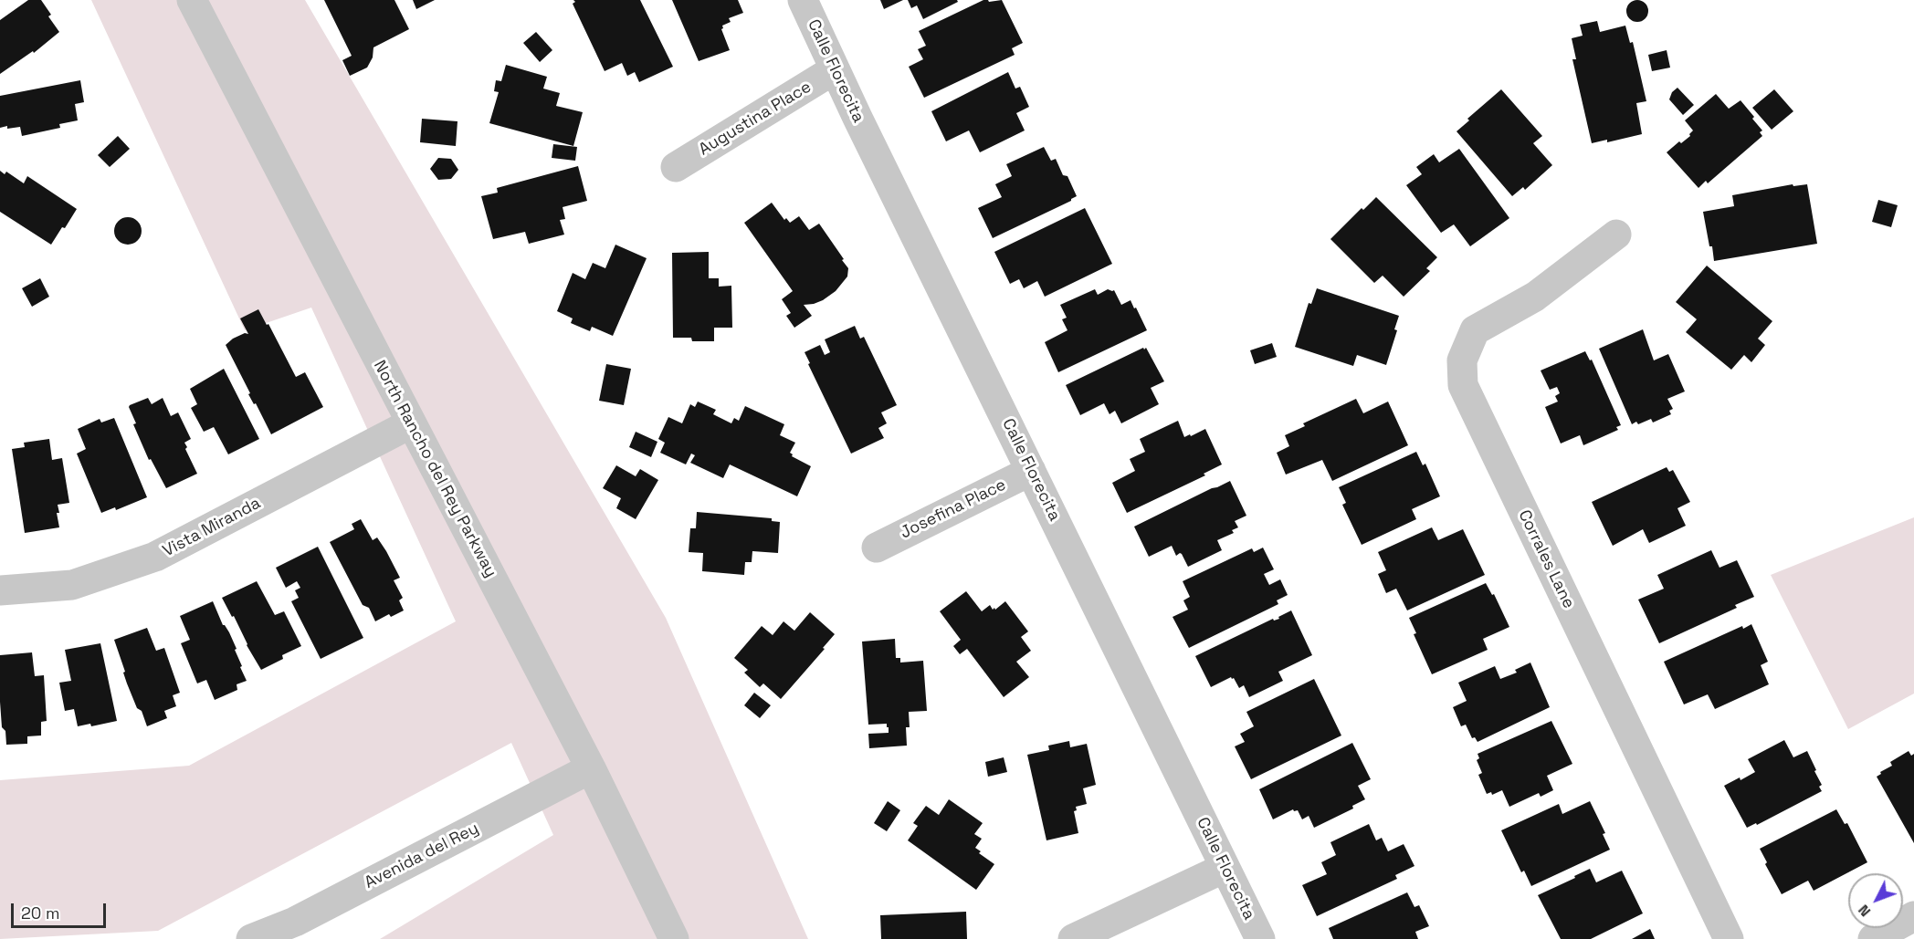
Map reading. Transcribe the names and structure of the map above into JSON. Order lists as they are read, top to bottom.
{
  "streets": {
    "street": [
      "Calle Florecita",
      "Augustina Place",
      "North Rancho del Rey Parkway",
      "Josefina Place",
      "Vista Miranda",
      "Corrales Lane",
      "Avenida del Rey"
    ]
  },
  "crossings": [
    ["Calle Florecita", "Augustina Place"],
    ["Calle Florecita", "Josefina Place"],
    ["North Rancho del Rey Parkway", "Vista Miranda"],
    ["North Rancho del Rey Parkway", "Avenida del Rey"]
  ],
  "scale_bar": "20 m",
  "north": "bottom left"
}
